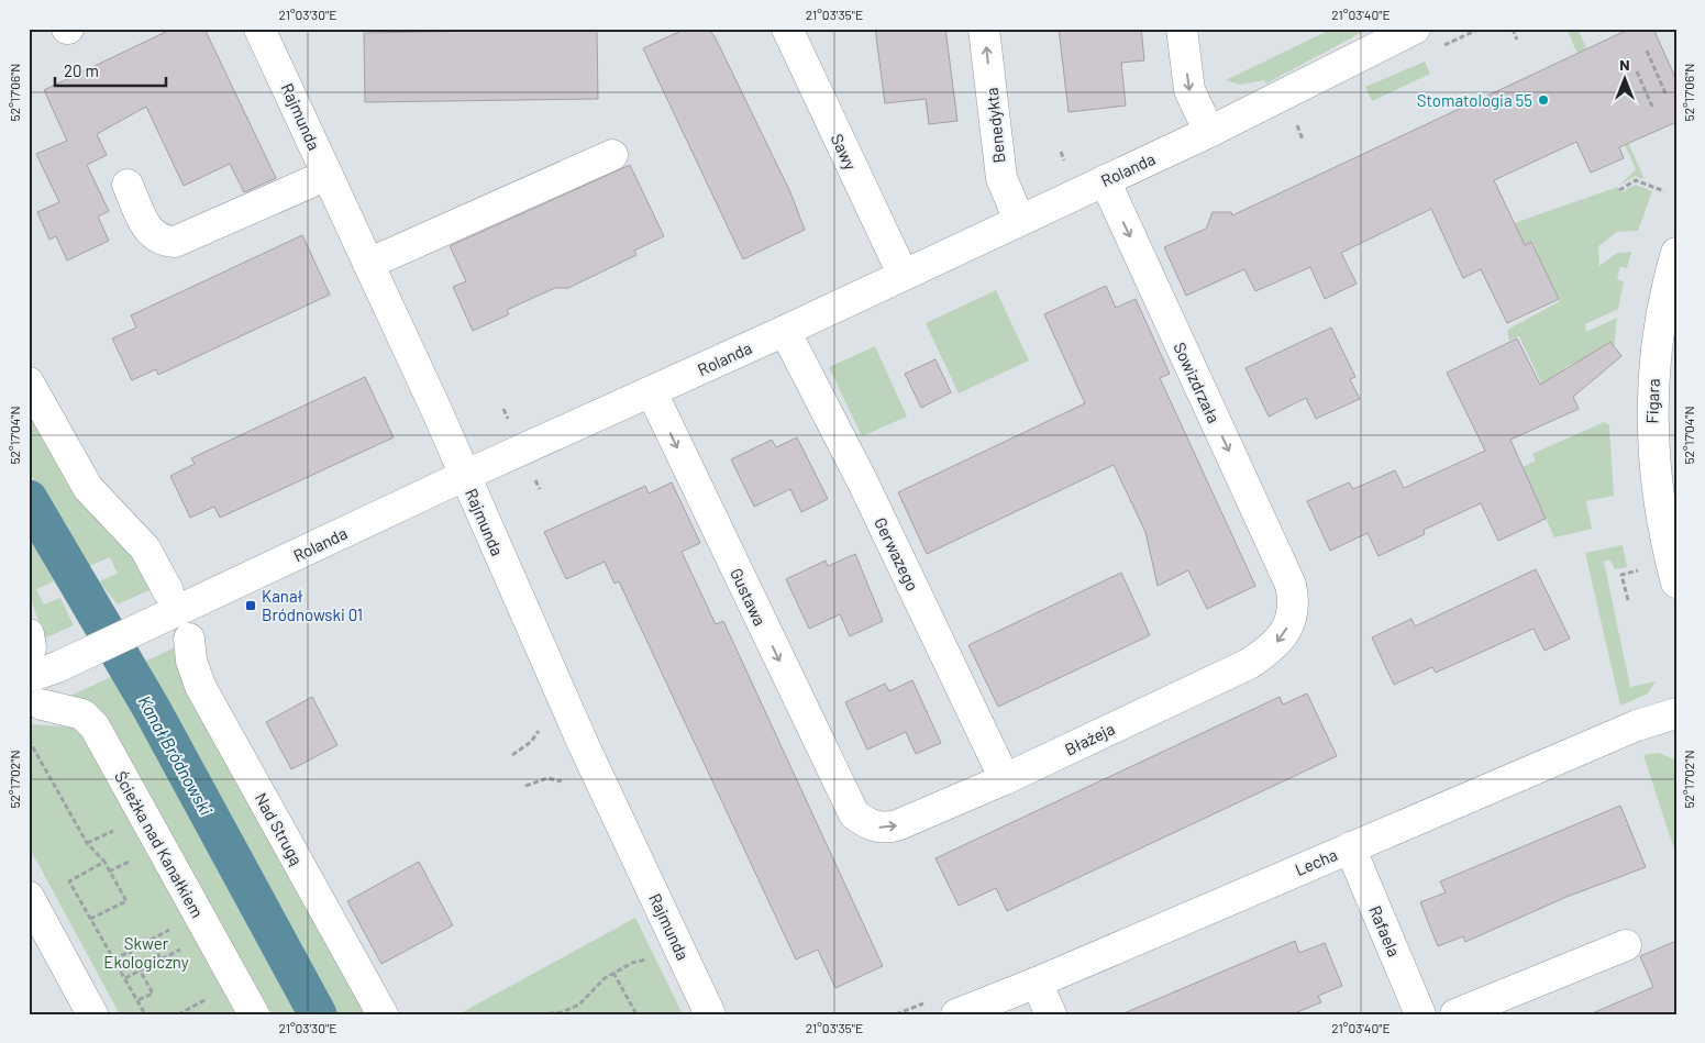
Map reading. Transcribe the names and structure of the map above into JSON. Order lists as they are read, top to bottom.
{
  "streets": {
    "street": [
      "Rajmunda",
      "Benedykta",
      "Sawy",
      "Rolanda",
      "Sowizdrzała",
      "Figara",
      "Gerwazego",
      "Gustawa",
      "Błażeja",
      "Nad Strugą",
      "Ścieżka nad Kanałkiem",
      "Lecha",
      "Rafaela"
    ]
  },
  "crossings": [
    ["Rajmunda", "Rolanda"],
    ["Benedykta", "Rolanda"],
    ["Sawy", "Rolanda"],
    ["Rolanda", "Sowizdrzała"],
    ["Rolanda", "Gerwazego"],
    ["Rolanda", "Gustawa"],
    ["Sowizdrzała", "Błażeja"],
    ["Gerwazego", "Błażeja"],
    ["Gustawa", "Błażeja"],
    ["Lecha", "Rafaela"]
  ],
  "one_way": ["Sowizdrzała", "Gustawa"],
  "water": ["Kanał Bródnowski"],
  "parks": ["Skwer Ekologiczny"],
  "places": {
    "other": ["Stomatologia 55"],
    "transit": ["Kanał Bródnowski 01"]
  },
  "scale_bar": "20 m",
  "north": "top",
  "coordinates": [
    "21°03'30\"E",
    "21°03'35\"E",
    "21°03'40\"E",
    "52°17'06\"N",
    "52°17'04\"N",
    "52°17'02\"N"
  ]
}
